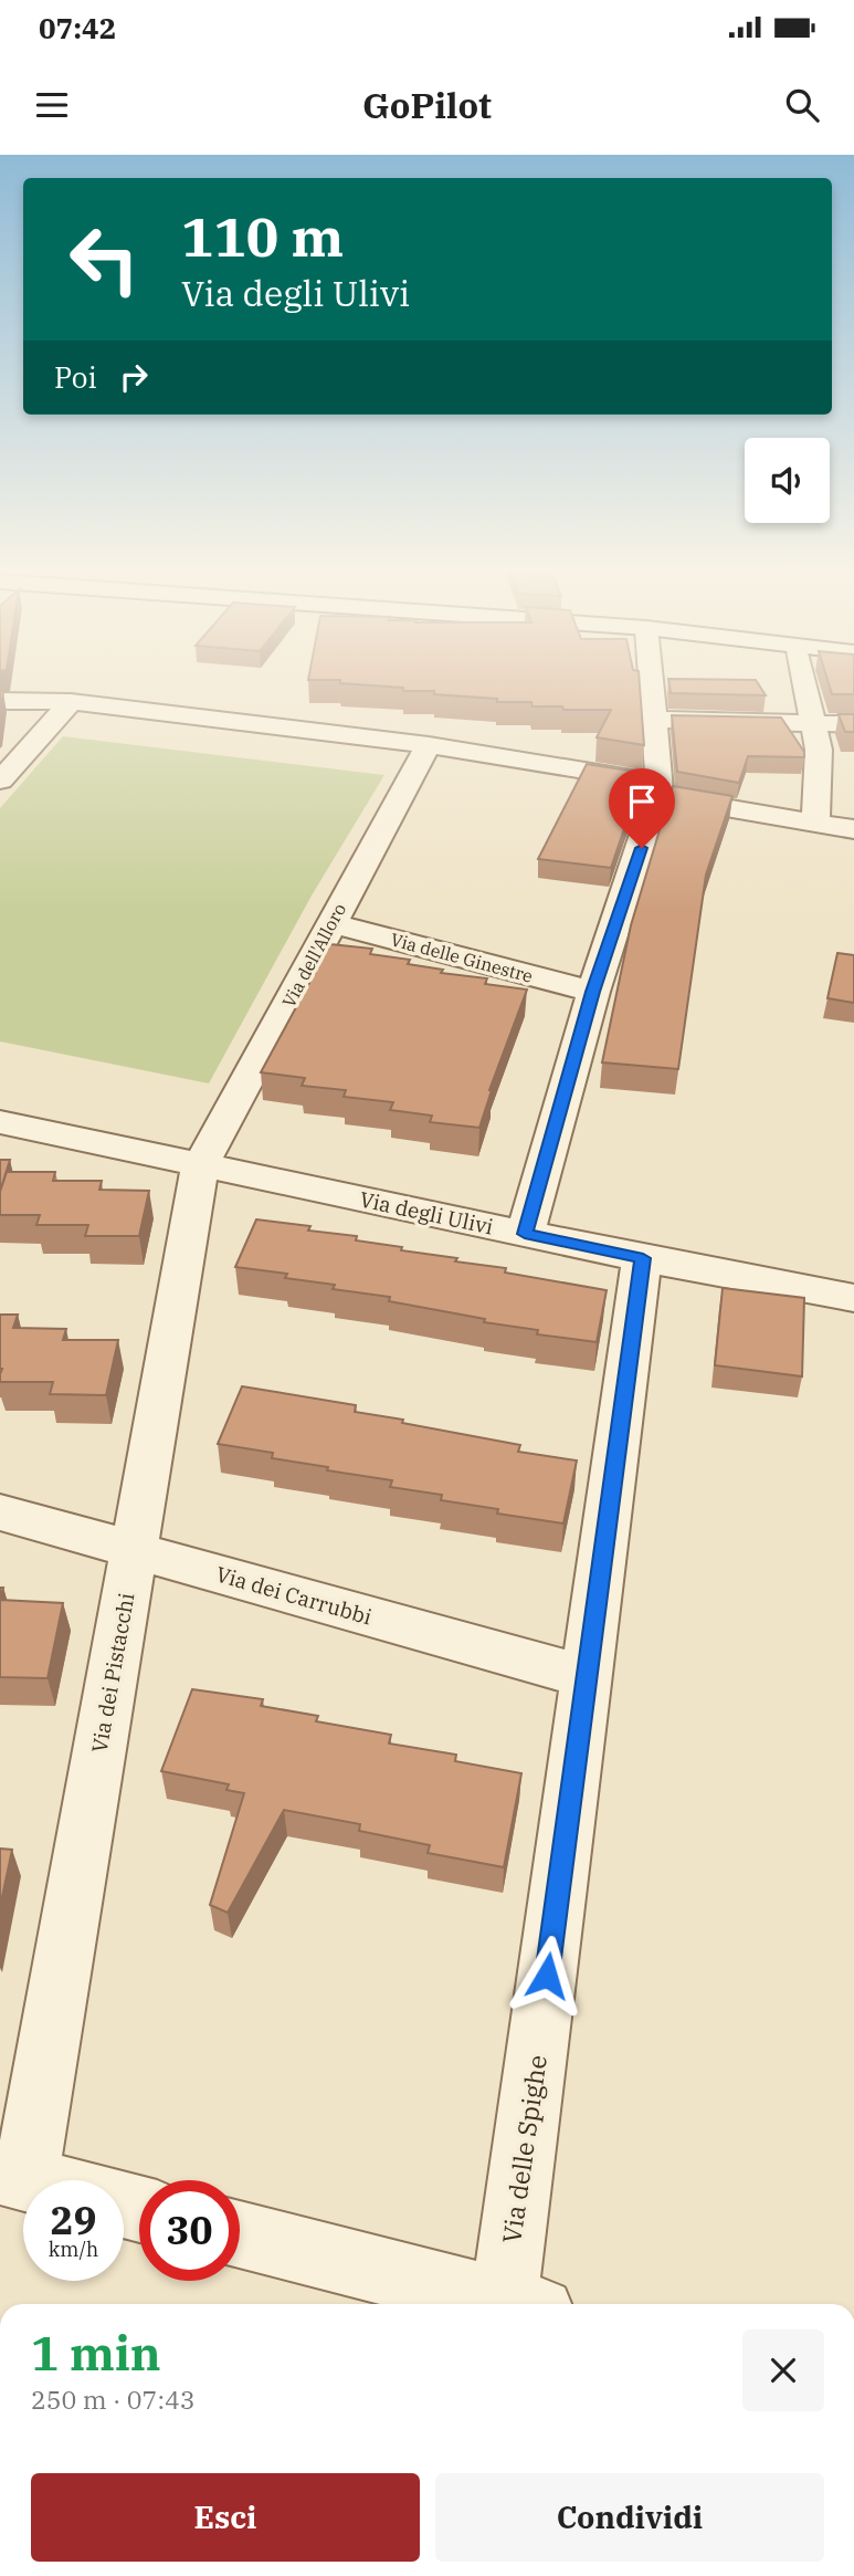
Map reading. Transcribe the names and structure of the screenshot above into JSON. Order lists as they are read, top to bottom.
{
  "streets": {
    "street": [
      "Via dell'Alloro",
      "Via delle Ginestre",
      "Via degli Ulivi",
      "Via dei Carrubbi",
      "Via dei Pistacchi",
      "Via delle Spighe"
    ]
  },
  "crossings": [
    ["Via dell'Alloro", "Via delle Ginestre"],
    ["Via dell'Alloro", "Via degli Ulivi"],
    ["Via dell'Alloro", "Via dei Pistacchi"],
    ["Via degli Ulivi", "Via dei Pistacchi"],
    ["Via degli Ulivi", "Via delle Spighe"],
    ["Via dei Carrubbi", "Via dei Pistacchi"],
    ["Via dei Carrubbi", "Via delle Spighe"]
  ],
  "page": {
    "status": "07:42",
    "header": "GoPilot",
    "turn": ["110 m", "Via degli Ulivi"],
    "then": "Poi",
    "speed": "29 km/h",
    "limit": "30",
    "heading": ["1 min", "250 m · 07:43"],
    "buttons": ["Esci", "Condividi"]
  }
}
